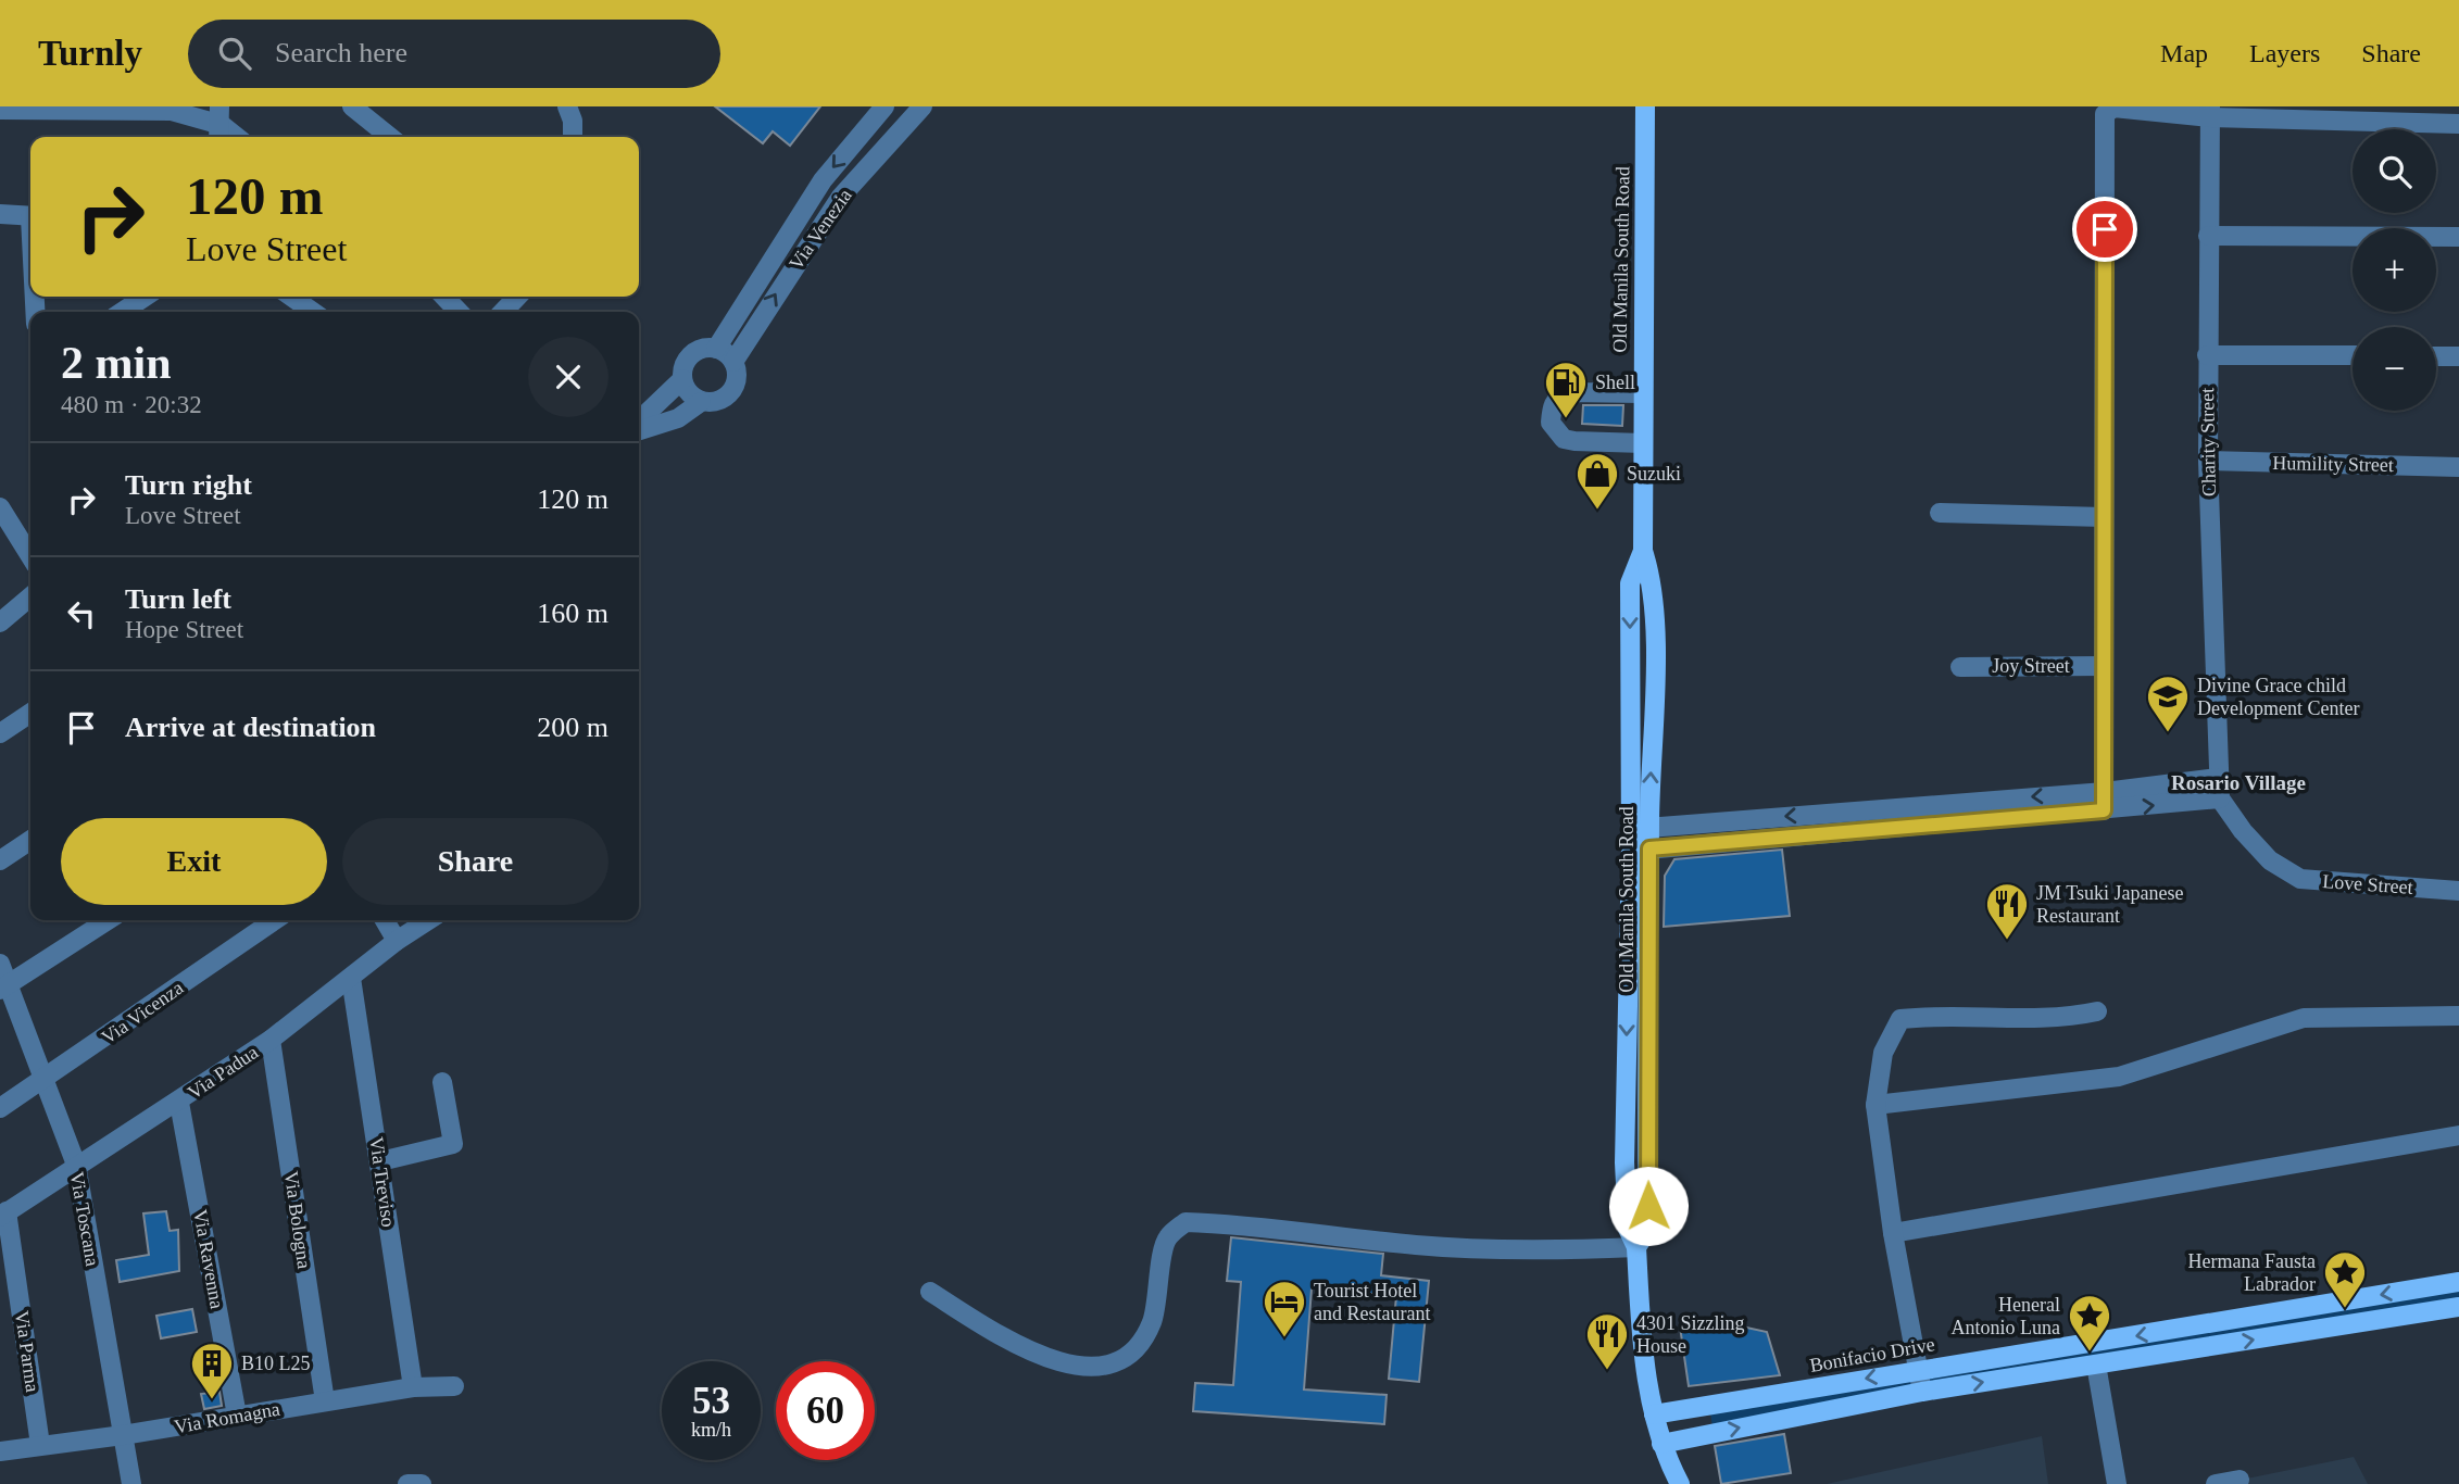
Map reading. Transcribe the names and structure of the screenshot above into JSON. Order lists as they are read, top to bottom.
{
  "streets": {
    "main road": ["Old Manila South Road", "Bonifacio Drive"],
    "street": [
      "Via Venezia",
      "Charity Street",
      "Humility Street",
      "Joy Street",
      "Love Street",
      "Via Vicenza",
      "Via Padua",
      "Via Treviso",
      "Via Toscana",
      "Via Bologna",
      "Via Ravenna",
      "Via Parma",
      "Via Romagna"
    ]
  },
  "crossings": [
    ["Old Manila South Road", "Bonifacio Drive"],
    ["Charity Street", "Humility Street"],
    ["Charity Street", "Love Street"],
    ["Via Vicenza", "Via Toscana"],
    ["Via Padua", "Via Treviso"],
    ["Via Padua", "Via Toscana"],
    ["Via Padua", "Via Bologna"],
    ["Via Padua", "Via Ravenna"],
    ["Via Padua", "Via Parma"],
    ["Via Treviso", "Via Romagna"],
    ["Via Toscana", "Via Romagna"],
    ["Via Bologna", "Via Romagna"],
    ["Via Ravenna", "Via Romagna"],
    ["Via Parma", "Via Romagna"]
  ],
  "districts": ["Rosario Village"],
  "places": {
    "fuel station": ["Shell"],
    "shop": ["Suzuki"],
    "school or university": ["Divine Grace child Development Center"],
    "restaurant": ["JM Tsuki Japanese Restaurant", "4301 Sizzling House"],
    "place": ["Hermana Fausta Labrador", "Heneral Antonio Luna"],
    "hotel": ["Tourist Hotel and Restaurant"],
    "building": ["B10 L25"]
  },
  "page": {
    "header": "Turnly",
    "search": "Search here",
    "nav": ["Map", "Layers", "Share"],
    "map_buttons": ["+", "−"],
    "turn": ["120 m", "Love Street"],
    "heading": ["2 min", "480 m · 20:32"],
    "list": [
      {
        "name": "Turn right",
        "note": "Love Street",
        "value": "120 m"
      },
      {
        "name": "Turn left",
        "note": "Hope Street",
        "value": "160 m"
      },
      {
        "name": "Arrive at destination",
        "value": "200 m"
      }
    ],
    "buttons": ["Exit", "Share"],
    "speed": "53 km/h",
    "limit": "60"
  }
}
